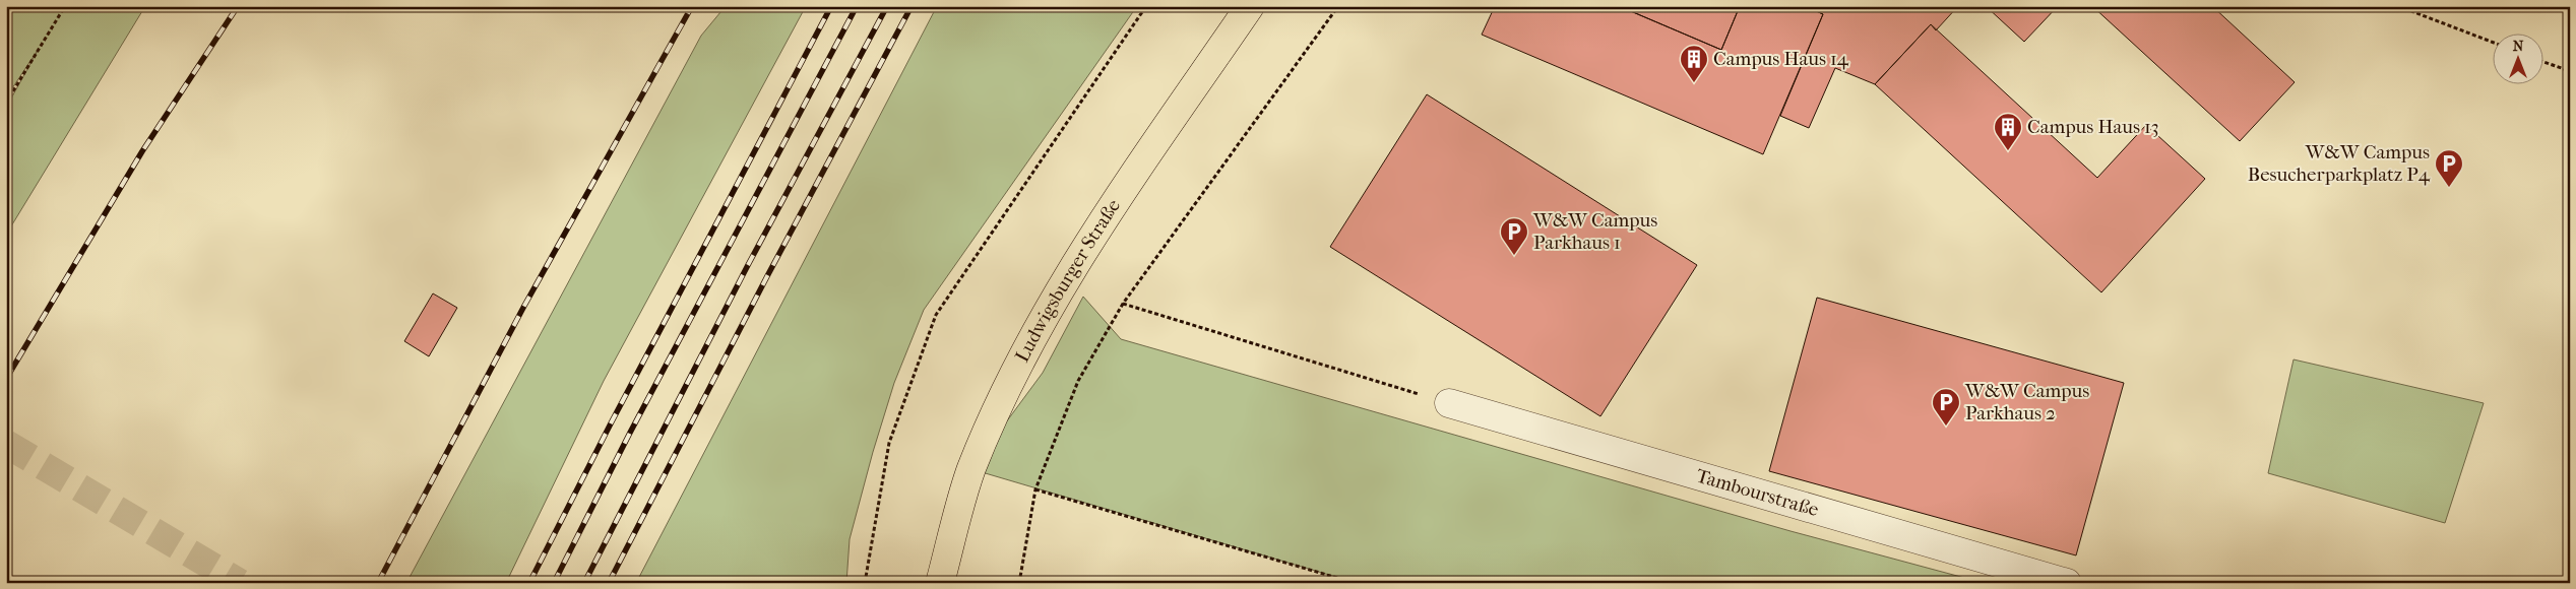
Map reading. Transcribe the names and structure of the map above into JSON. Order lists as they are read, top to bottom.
{
  "streets": {
    "main road": ["Ludwigsburger Straße"],
    "street": ["Tambourstraße"]
  },
  "places": {
    "building": ["Campus Haus 14", "Campus Haus 13"],
    "parking": ["W&W Campus Besucherparkplatz P4", "W&W Campus Parkhaus 1", "W&W Campus Parkhaus 2"]
  },
  "north": "top"
}
